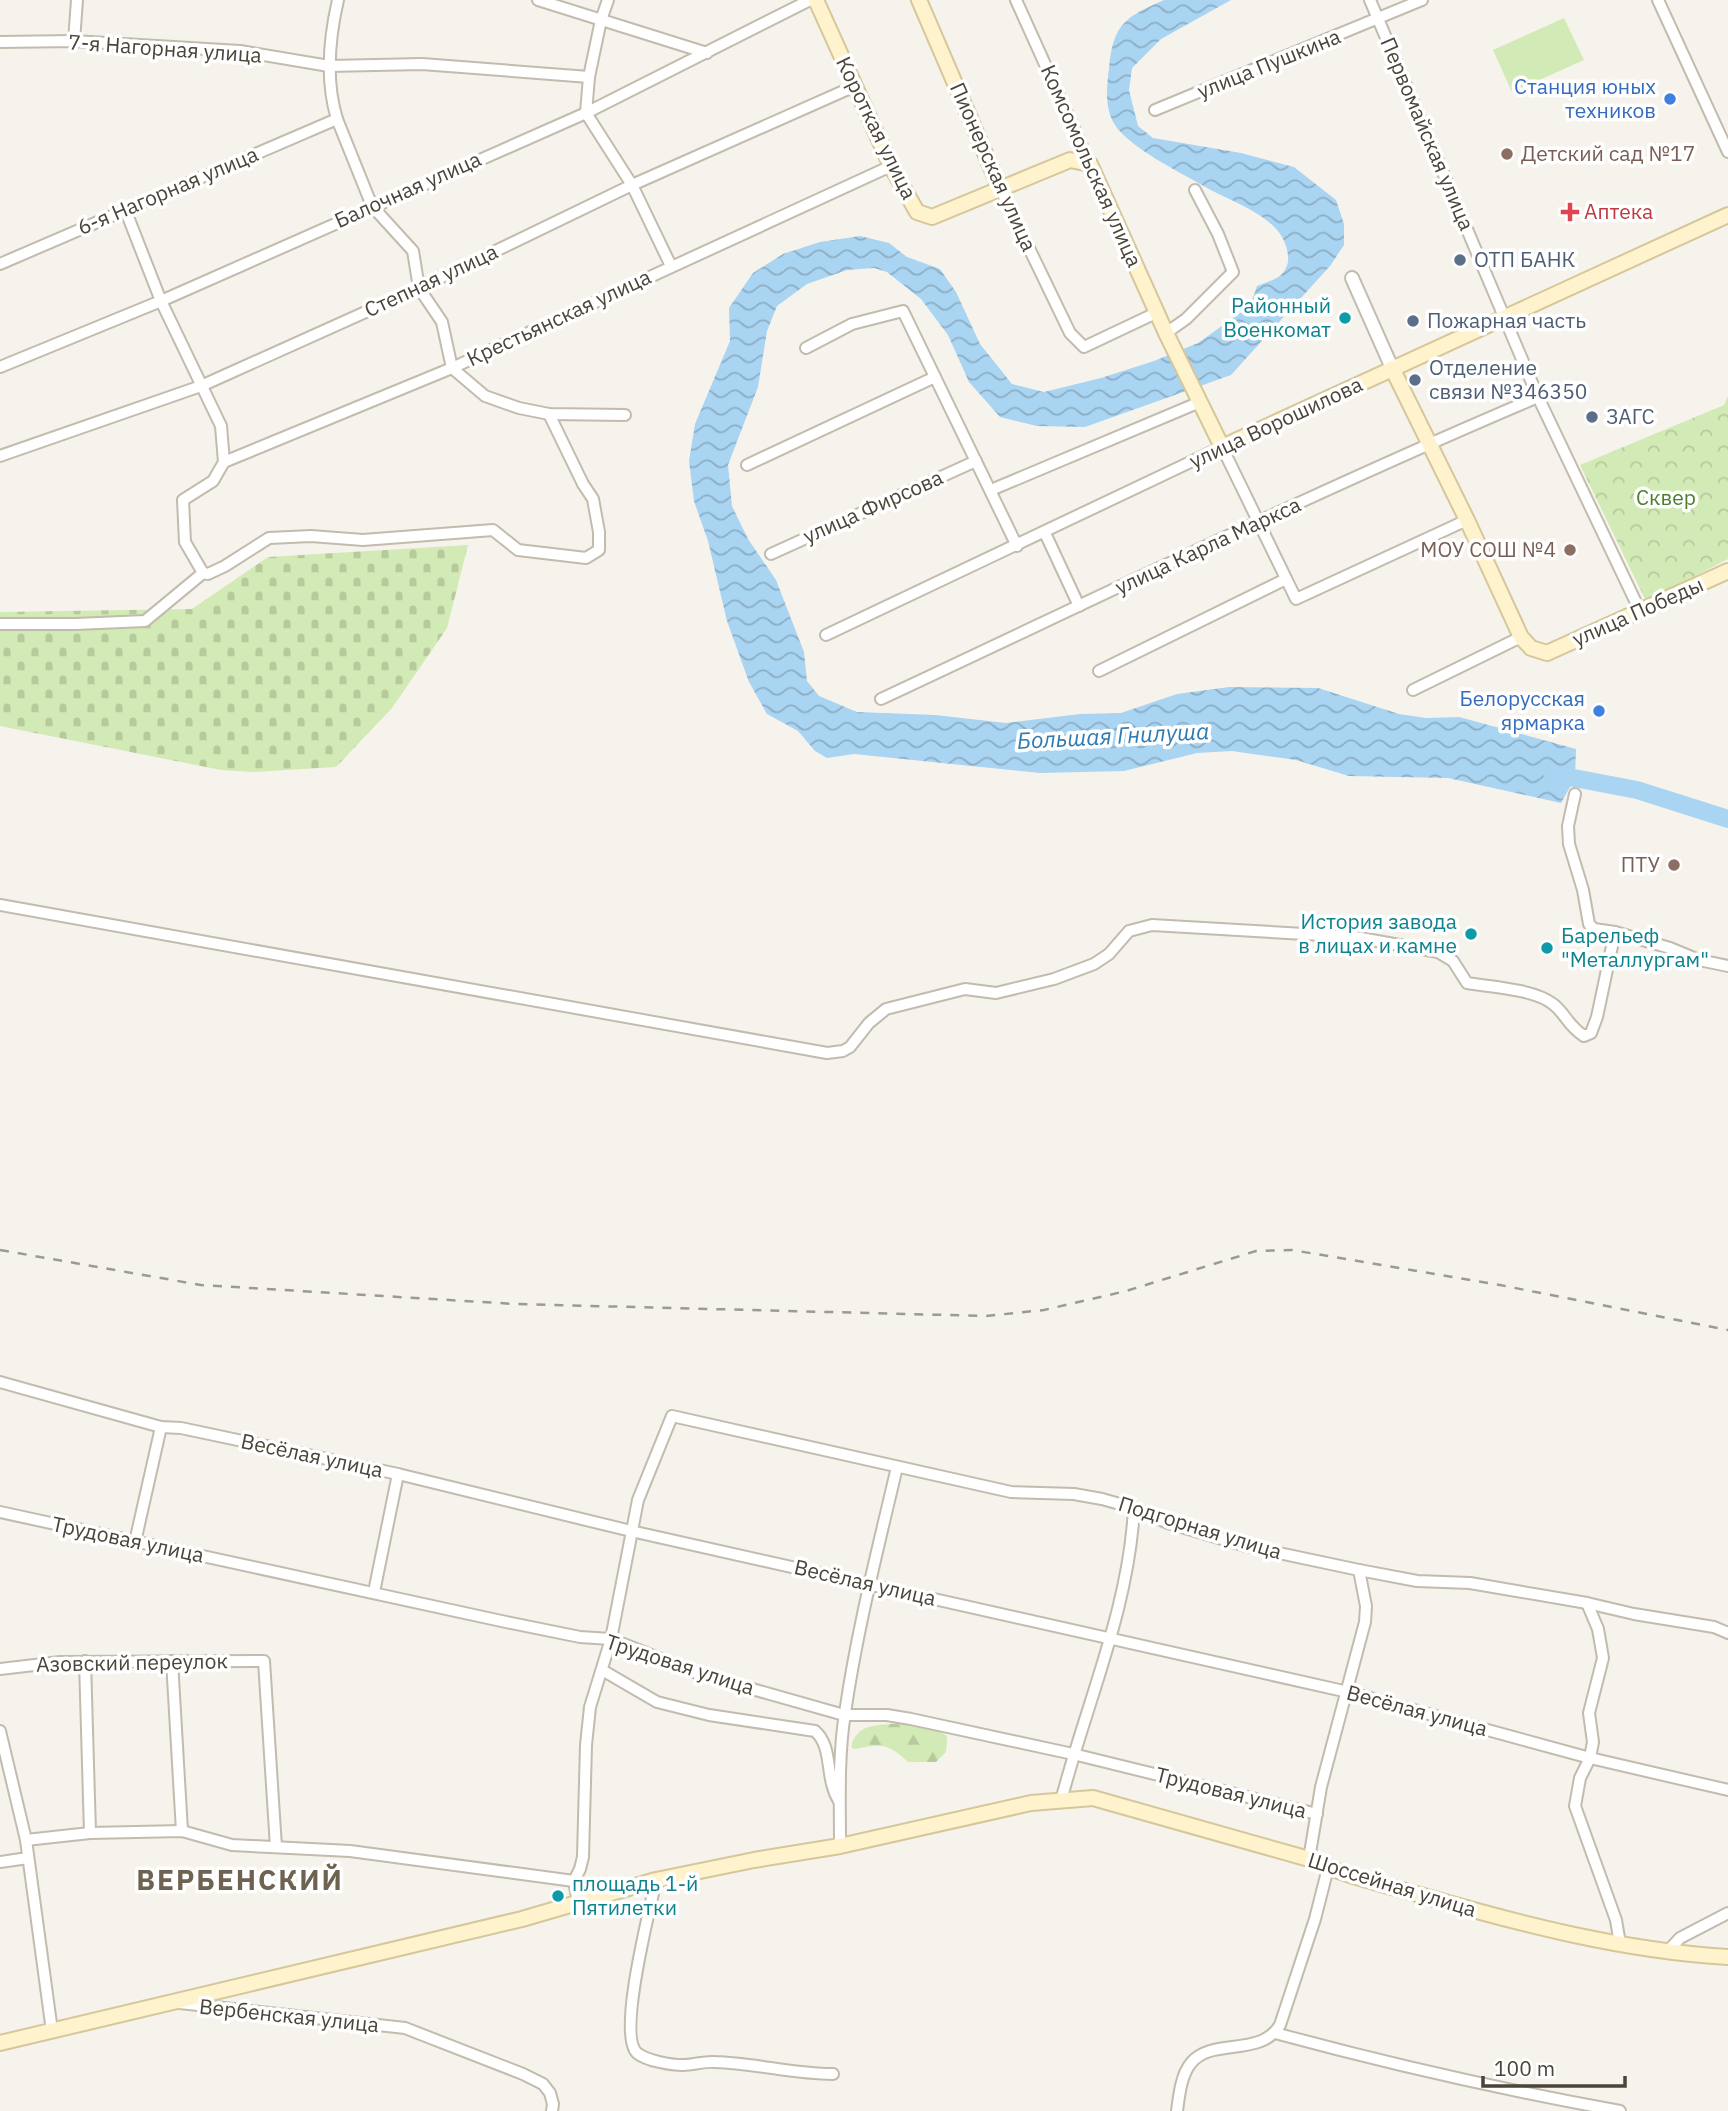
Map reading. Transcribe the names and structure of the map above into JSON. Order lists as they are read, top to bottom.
{
  "streets": {
    "main road": [
      "Короткая улица",
      "Комсомольская улица",
      "Пионерская улица",
      "улица Ворошилова",
      "улица Победы",
      "Шоссейная улица",
      "Вербенская улица"
    ],
    "street": [
      "7-я Нагорная улица",
      "улица Пушкина",
      "Первомайская улица",
      "Балочная улица",
      "6-я Нагорная улица",
      "Степная улица",
      "Крестьянская улица",
      "улица Фирсова",
      "улица Карла Маркса",
      "Весёлая улица",
      "Подгорная улица",
      "Трудовая улица",
      "Азовский переулок"
    ]
  },
  "crossings": [
    ["улица Пушкина", "Первомайская улица"],
    ["Короткая улица", "Комсомольская улица"],
    ["Короткая улица", "Пионерская улица"],
    ["Короткая улица", "Степная улица"],
    ["Короткая улица", "Крестьянская улица"],
    ["Первомайская улица", "улица Ворошилова"],
    ["Первомайская улица", "улица Карла Маркса"],
    ["Первомайская улица", "улица Победы"],
    ["Комсомольская улица", "Пионерская улица"],
    ["Весёлая улица", "Подгорная улица"]
  ],
  "districts": ["ВЕРБЕНСКИЙ"],
  "water": ["Большая Гнилуша"],
  "parks": ["Сквер"],
  "places": {
    "other": [
      "Станция юных техников",
      "Детский сад №17",
      "ОТП БАНК",
      "Районный Военкомат",
      "Пожарная часть",
      "Отделение связи №346350",
      "ЗАГС",
      "МОУ СОШ №4",
      "Белорусская ярмарка",
      "ПТУ",
      "История завода в лицах и камне",
      "Барельеф \"Металлургам\"",
      "площадь 1-й Пятилетки"
    ],
    "health": ["Аптека"]
  },
  "scale_bar": "100 m"
}
